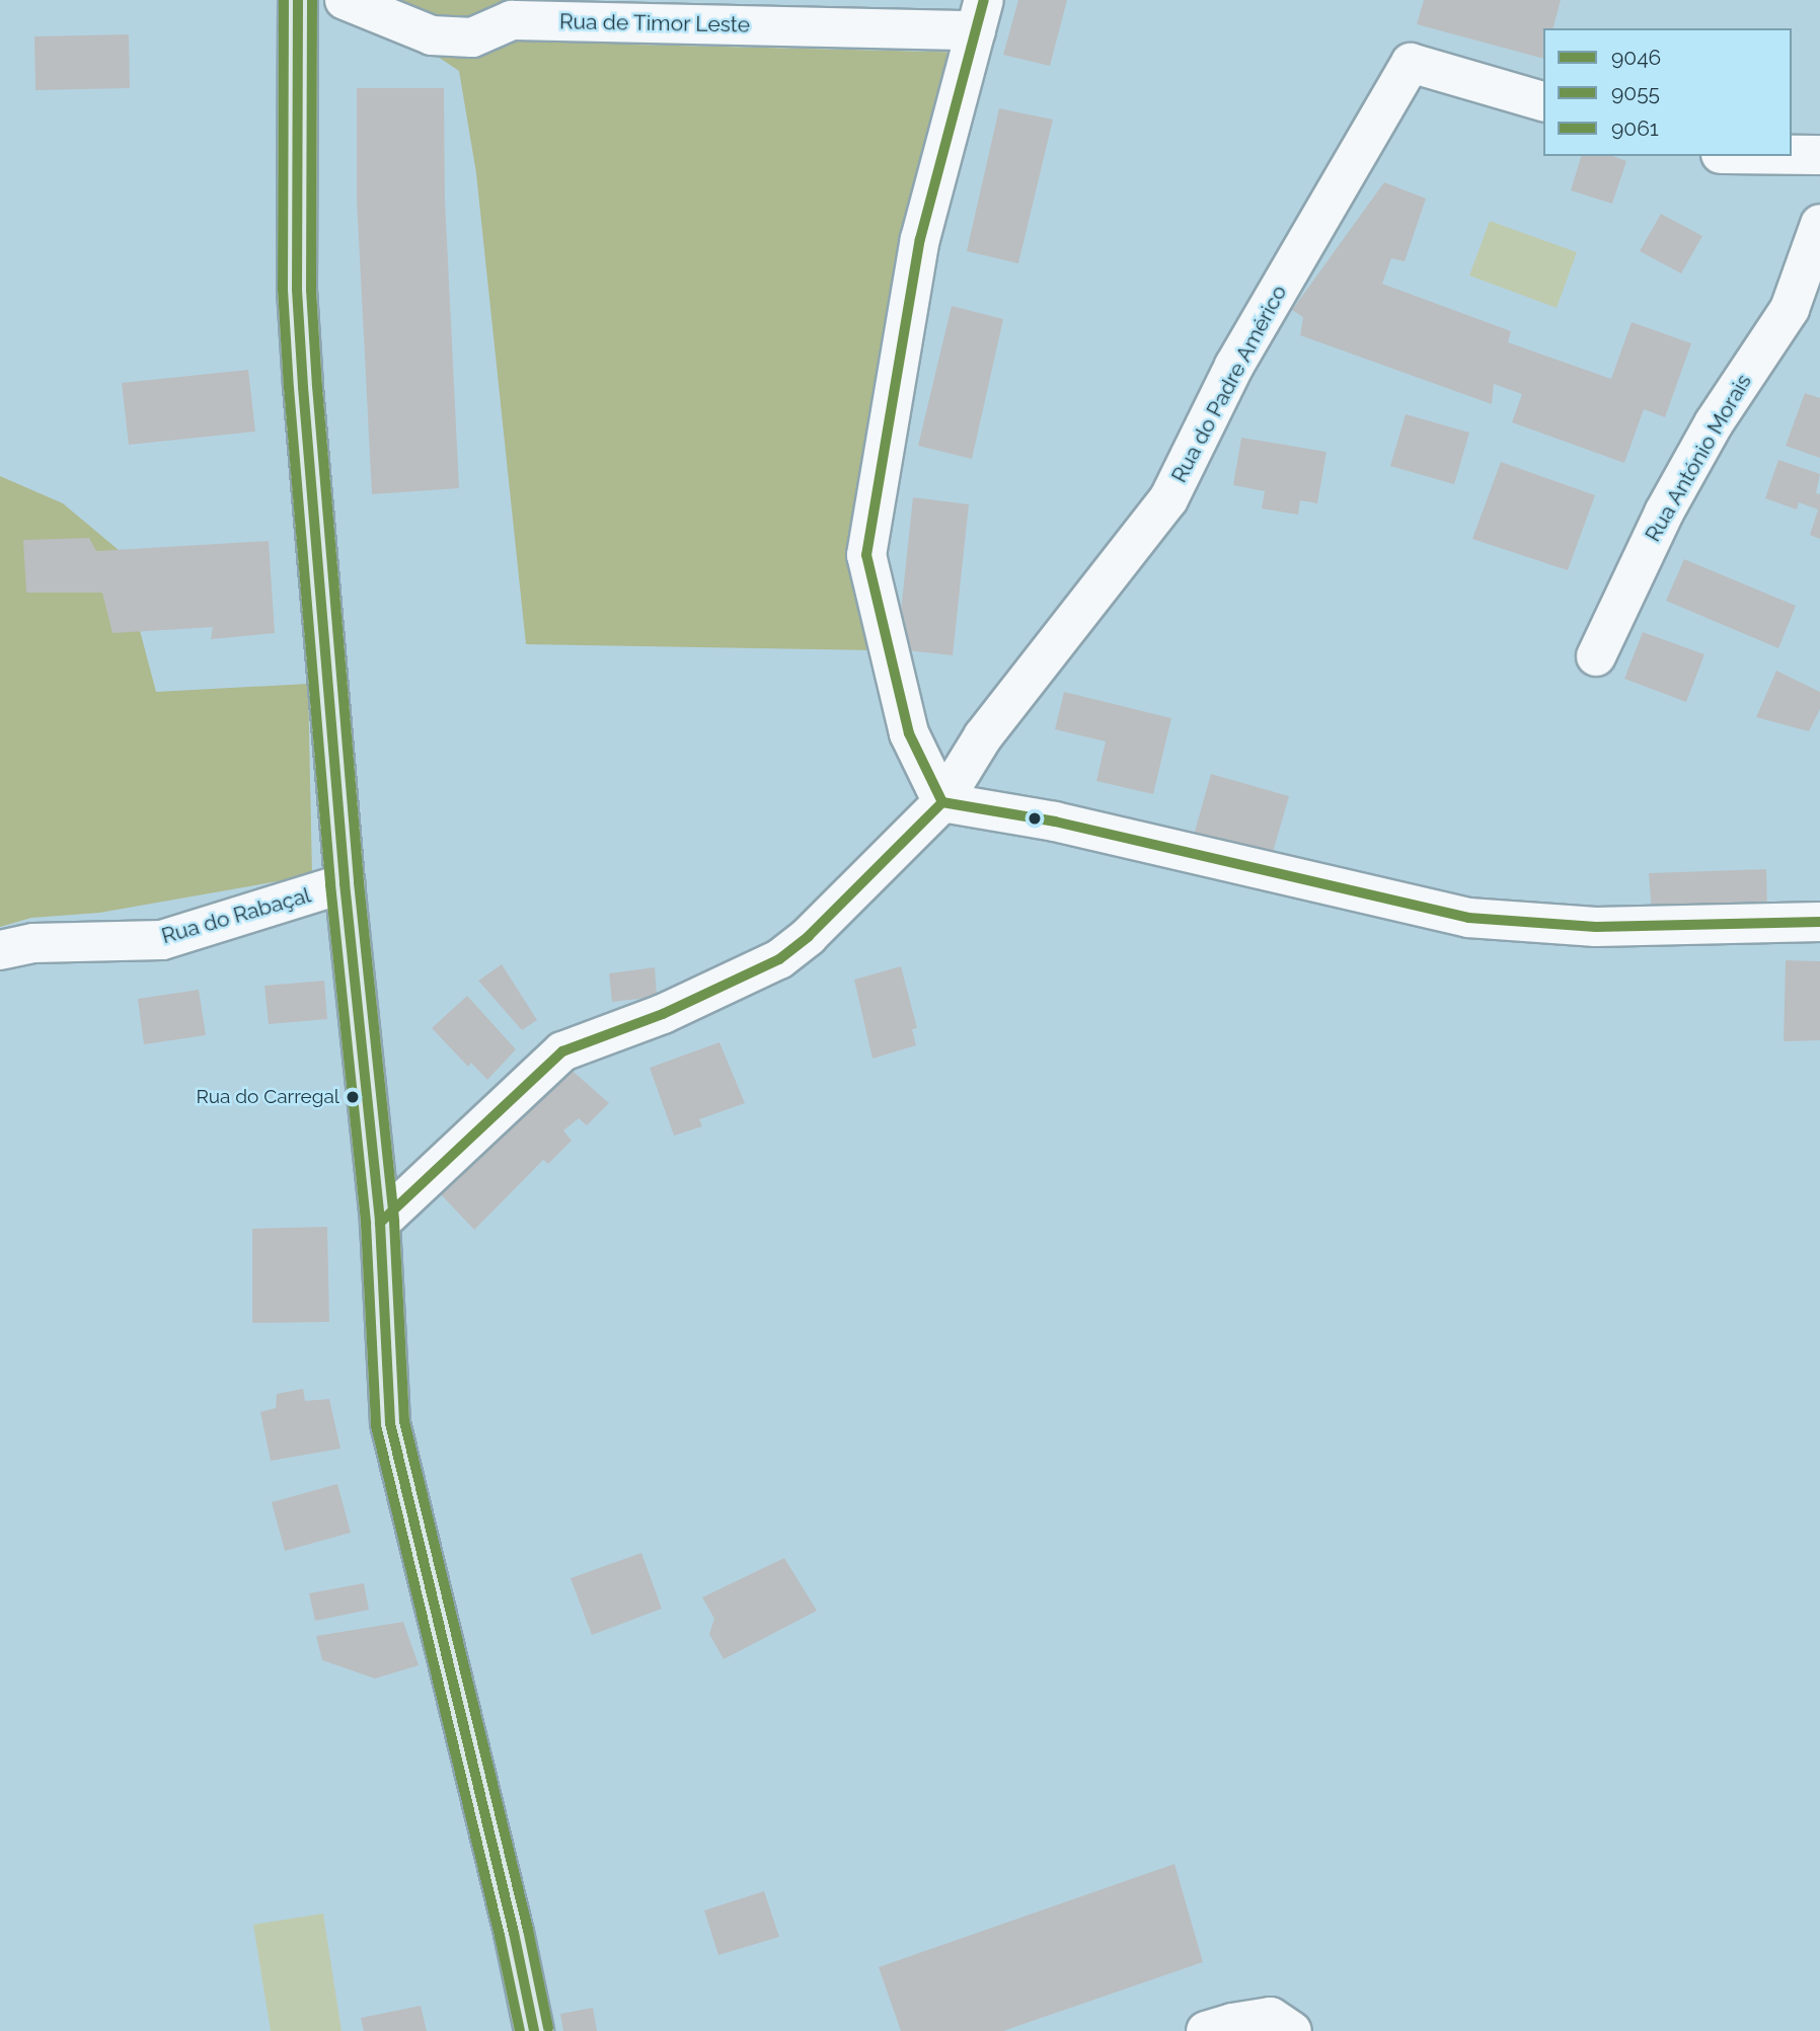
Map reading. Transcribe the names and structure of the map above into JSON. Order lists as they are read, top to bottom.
{
  "streets": {
    "street": [
      "Rua de Timor Leste",
      "Rua do Padre Américo",
      "Rua António Morais",
      "Rua do Rabaçal"
    ]
  },
  "places": ["Rua do Carregal"],
  "lines": ["transit line 9046", "transit line 9055", "transit line 9061"],
  "legend": ["9046", "9055", "9061"]
}
